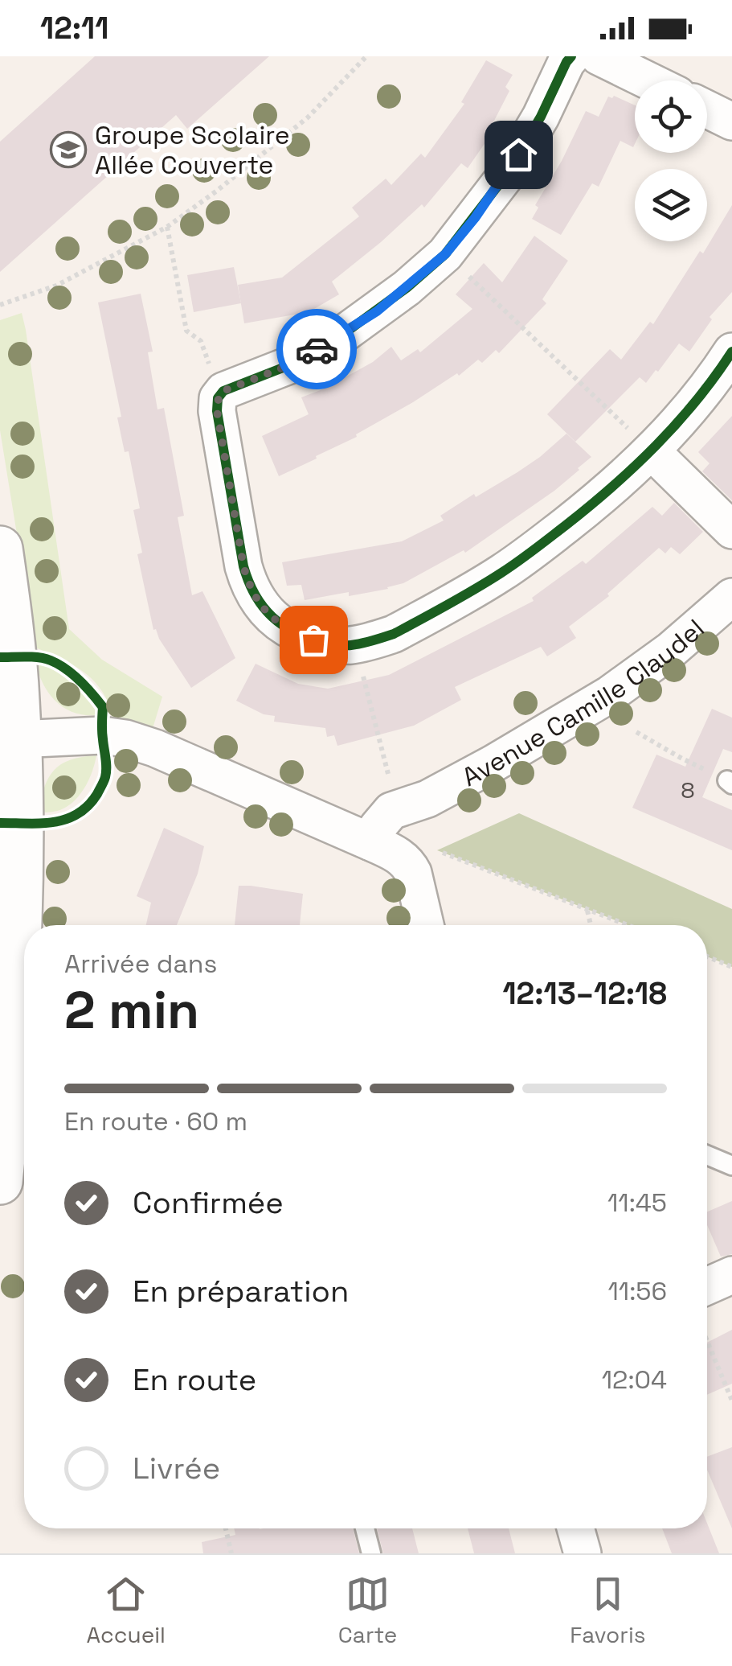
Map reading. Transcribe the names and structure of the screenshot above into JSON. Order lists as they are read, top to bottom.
{
  "streets": {
    "street": ["Avenue Camille Claudel"]
  },
  "places": {
    "school or university": ["Groupe Scolaire Allée Couverte"]
  },
  "house_numbers": ["8"],
  "page": {
    "status": "12:11",
    "heading": ["2 min", "Arrivée dans", "12:13–12:18"],
    "bar": "En route · 60 m",
    "list": [
      ["Confirmée", "11:45"],
      ["En préparation", "11:56"],
      ["En route", "12:04"],
      "Livrée"
    ],
    "tabs": ["Accueil", "Carte", "Favoris"]
  }
}
